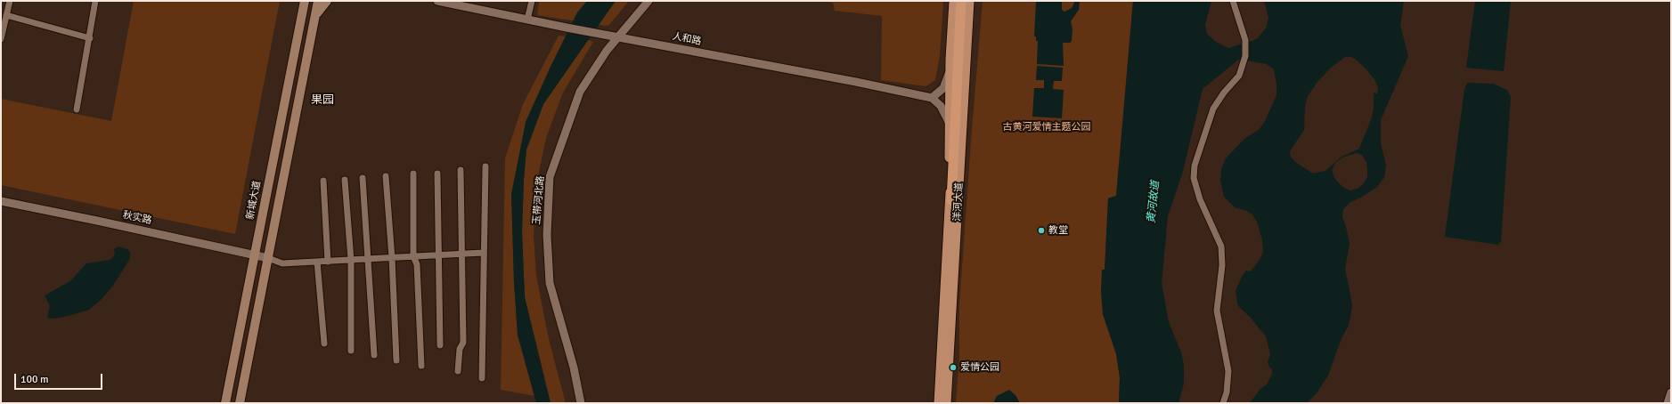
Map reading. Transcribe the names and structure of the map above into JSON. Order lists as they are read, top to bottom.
{
  "streets": {
    "main road": ["新城大道", "洋河大道"],
    "street": ["人和路", "玉带河北路", "秋实路"]
  },
  "crossings": [
    ["人和路", "玉带河北路"],
    ["新城大道", "秋实路"]
  ],
  "districts": ["果园"],
  "water": ["黄河故道"],
  "parks": ["古黄河爱情主题公园"],
  "places": ["教堂", "爱情公园"],
  "scale_bar": "100 m"
}
